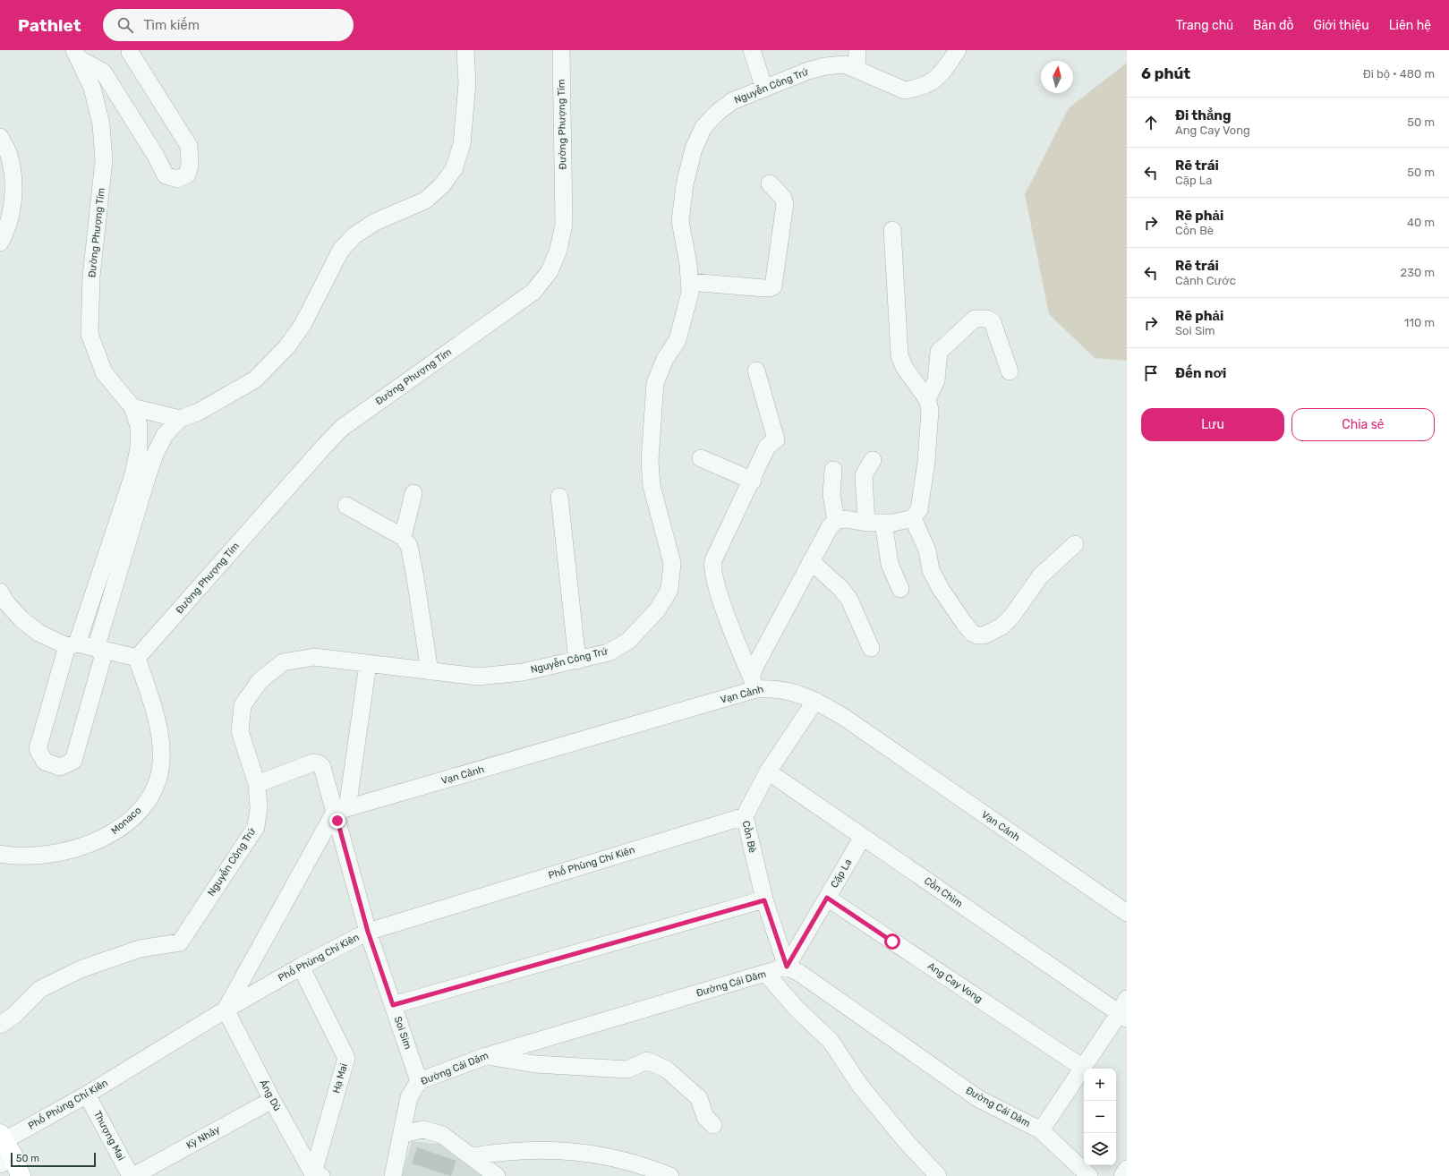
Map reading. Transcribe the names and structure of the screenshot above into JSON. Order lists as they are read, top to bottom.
{
  "streets": {
    "street": [
      "Nguyễn Công Trứ",
      "Đường Phượng Tím",
      "Vạn Cảnh",
      "Monaco",
      "Cồn Bè",
      "Phố Phùng Chí Kiên",
      "Cặp La",
      "Cồn Chìm",
      "Ang Cay Vong",
      "Đường Cái Dăm",
      "Soi Sim",
      "Hạ Mai",
      "Áng Dù",
      "Thượng Mai",
      "Kỳ Nhảy"
    ]
  },
  "crossings": [
    ["Nguyễn Công Trứ", "Soi Sim"],
    ["Đường Phượng Tím", "Monaco"],
    ["Vạn Cảnh", "Cồn Bè"],
    ["Vạn Cảnh", "Soi Sim"],
    ["Cồn Bè", "Phố Phùng Chí Kiên"],
    ["Cồn Bè", "Cặp La"],
    ["Cồn Bè", "Cồn Chìm"],
    ["Cồn Bè", "Đường Cái Dăm"],
    ["Phố Phùng Chí Kiên", "Soi Sim"],
    ["Phố Phùng Chí Kiên", "Hạ Mai"],
    ["Phố Phùng Chí Kiên", "Áng Dù"],
    ["Phố Phùng Chí Kiên", "Thượng Mai"],
    ["Cặp La", "Cồn Chìm"],
    ["Cặp La", "Ang Cay Vong"],
    ["Cặp La", "Đường Cái Dăm"],
    ["Đường Cái Dăm", "Soi Sim"],
    ["Hạ Mai", "Áng Dù"],
    ["Áng Dù", "Kỳ Nhảy"],
    ["Thượng Mai", "Kỳ Nhảy"]
  ],
  "scale_bar": "50 m",
  "north": "top",
  "page": {
    "header": "Pathlet",
    "search": "Tìm kiếm",
    "nav": [
      "Trang chủ",
      "Bản đồ",
      "Giới thiệu",
      "Liên hệ"
    ],
    "heading": ["6 phút", "Đi bộ · 480 m"],
    "list": [
      ["Đi thẳng", "Ang Cay Vong", "50 m"],
      ["Rẽ trái", "Cặp La", "50 m"],
      ["Rẽ phải", "Cồn Bè", "40 m"],
      ["Rẽ trái", "Cảnh Cước", "230 m"],
      ["Rẽ phải", "Soi Sim", "110 m"],
      "Đến nơi"
    ],
    "buttons": ["Lưu", "Chia sẻ"],
    "map_buttons": ["+", "−"],
    "scale": "50 m"
  }
}
